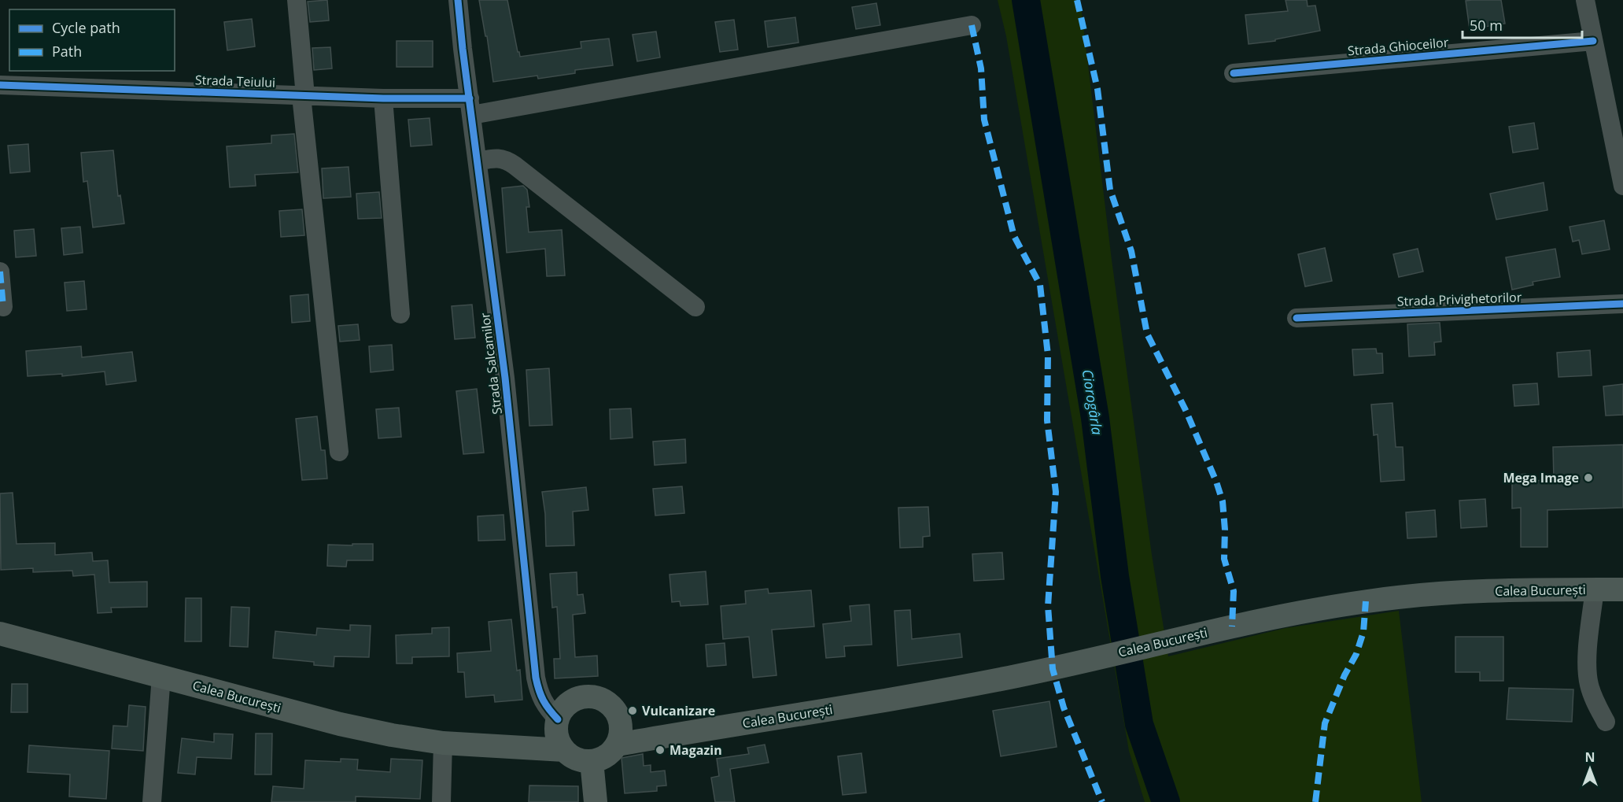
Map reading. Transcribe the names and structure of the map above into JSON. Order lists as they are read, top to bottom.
{
  "streets": {
    "main road": ["Calea București"],
    "street": [
      "Strada Ghioceilor",
      "Strada Teiului",
      "Strada Privighetorilor",
      "Strada Salcamilor"
    ]
  },
  "crossings": [
    ["Strada Teiului", "Strada Salcamilor"],
    ["Strada Salcamilor", "Calea București"]
  ],
  "water": ["Ciorogârla"],
  "places": ["Mega Image", "Vulcanizare", "Magazin"],
  "legend": ["Cycle path", "Path"],
  "scale_bar": "50 m",
  "north": "top"
}
